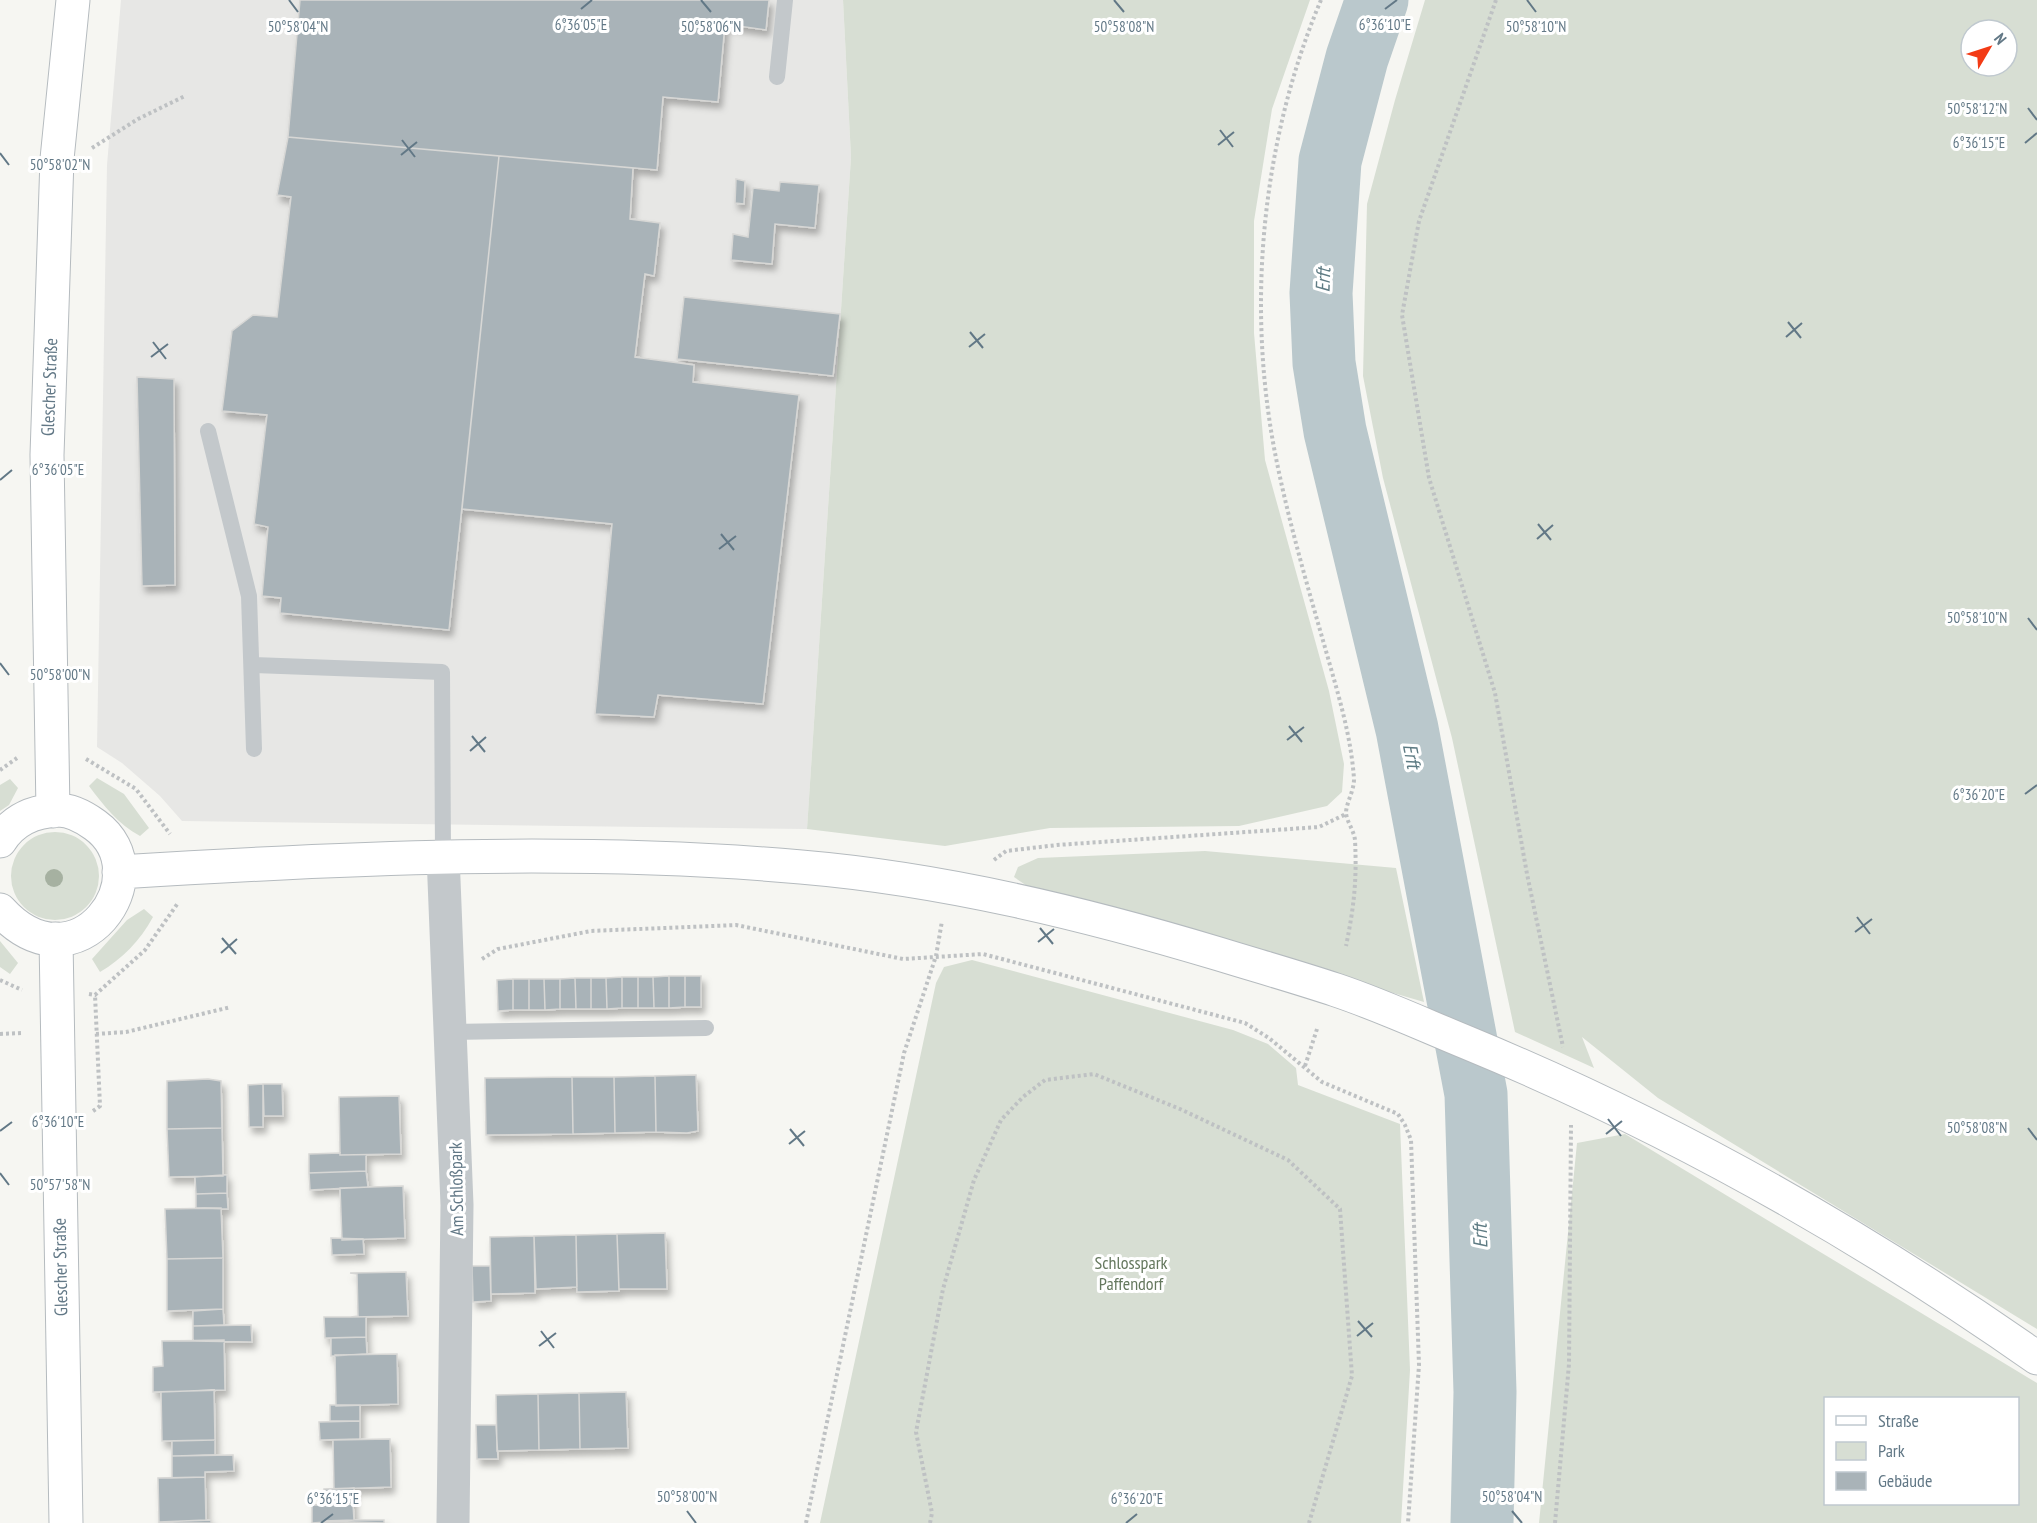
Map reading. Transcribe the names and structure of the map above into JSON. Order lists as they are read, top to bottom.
{
  "streets": {
    "main road": ["Glescher Straße"],
    "street": ["Am Schloßpark"]
  },
  "water": ["Erft"],
  "parks": ["Schlosspark Paffendorf"],
  "legend": ["Straße", "Park", "Gebäude"],
  "north": "top right",
  "coordinates": [
    "6°36'10\"E",
    "6°36'05\"E",
    "50°58'04\"N",
    "50°58'06\"N",
    "50°58'08\"N",
    "50°58'10\"N",
    "50°58'12\"N",
    "6°36'15\"E",
    "50°58'02\"N",
    "50°58'00\"N",
    "6°36'20\"E",
    "50°57'58\"N"
  ]
}
